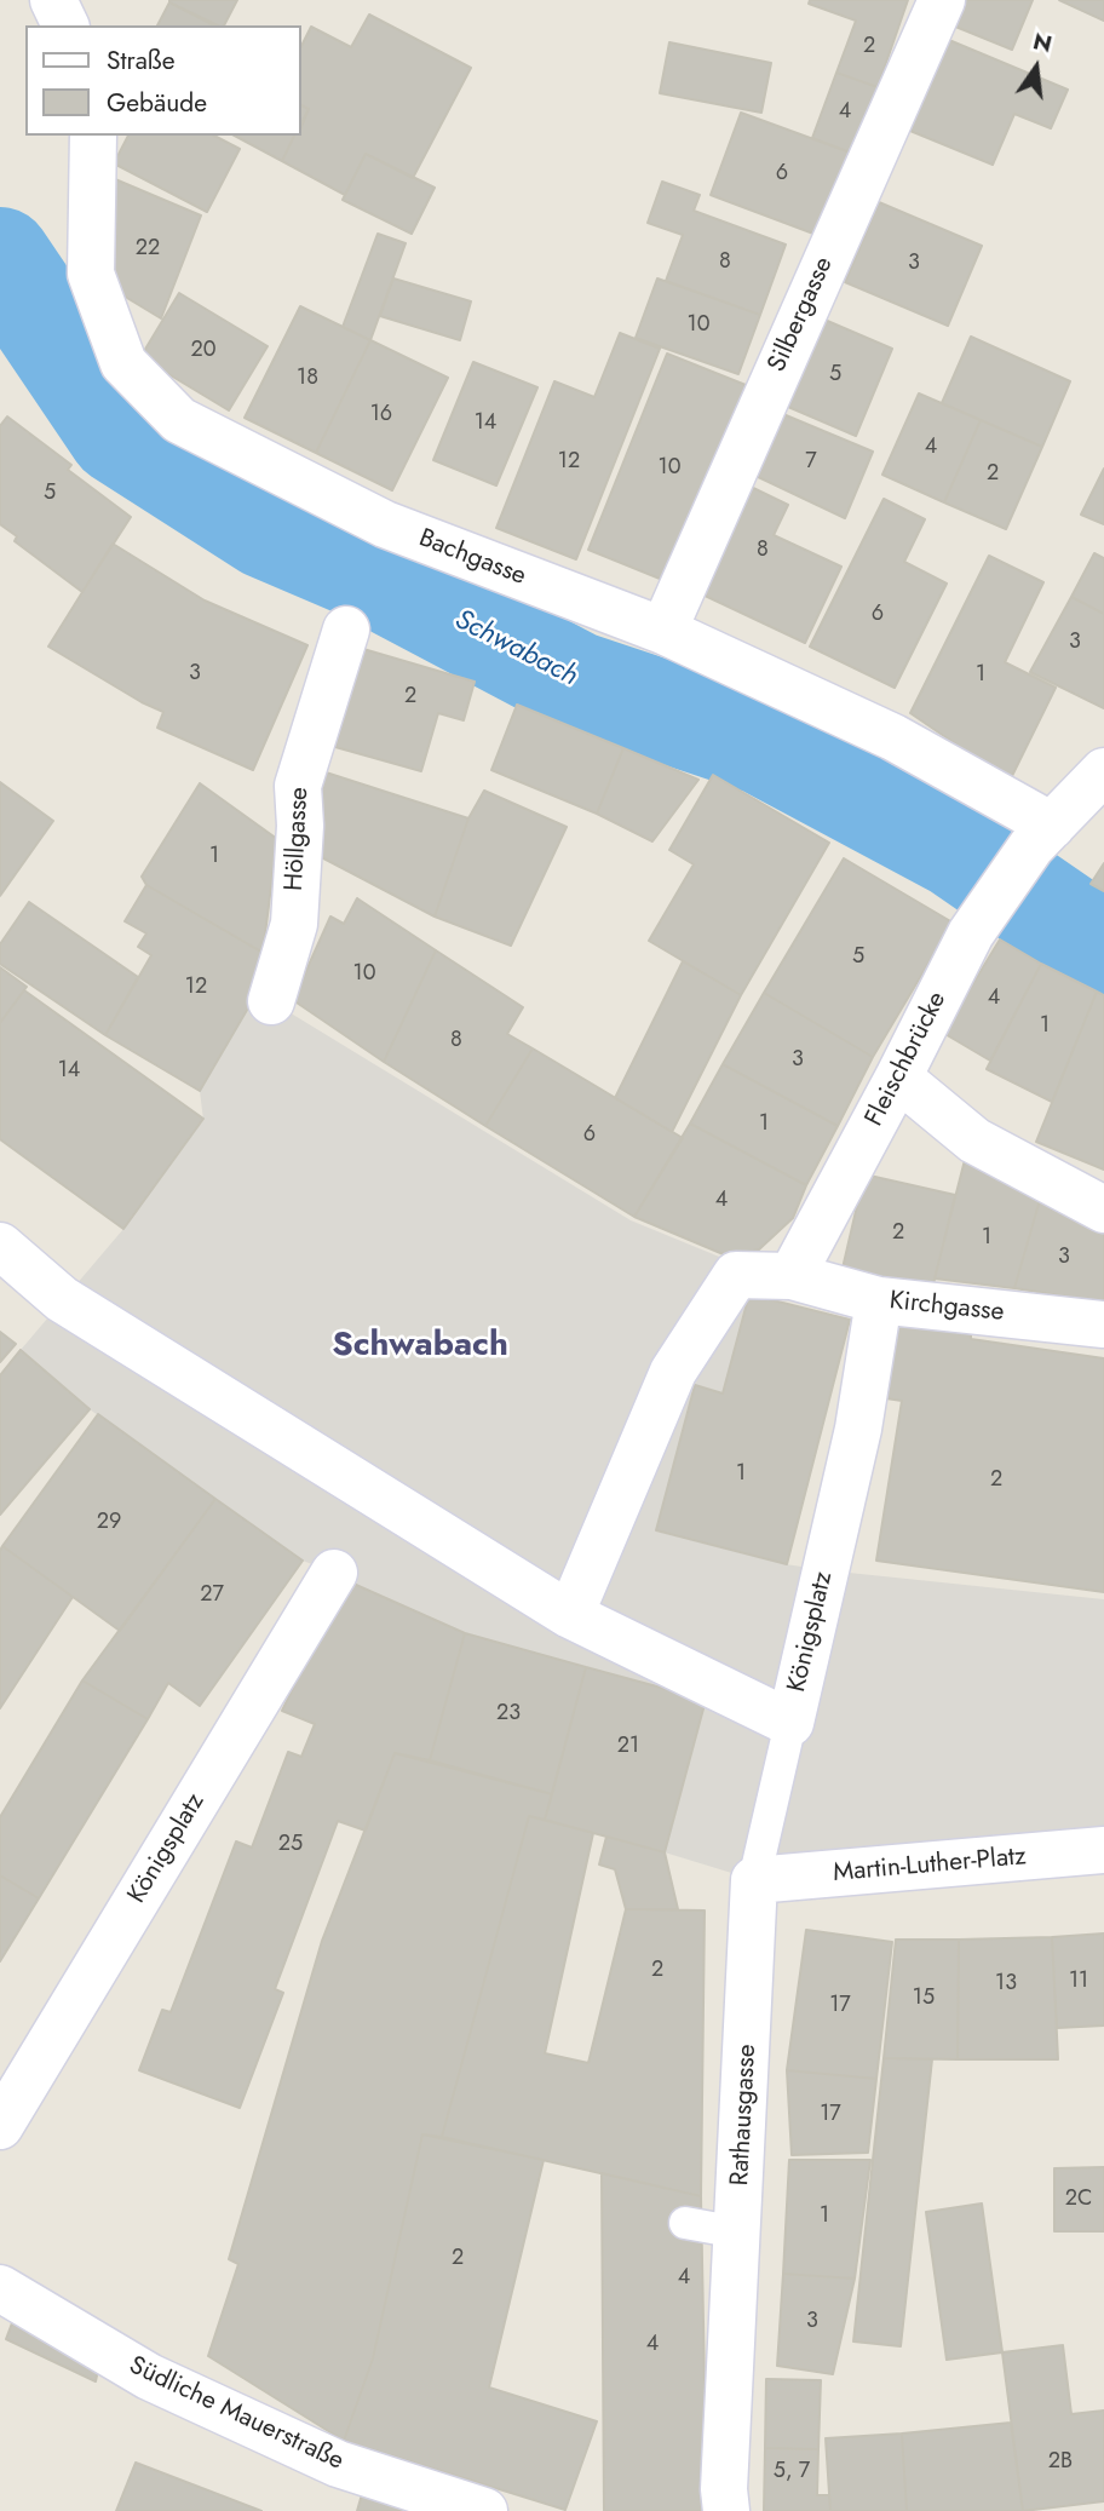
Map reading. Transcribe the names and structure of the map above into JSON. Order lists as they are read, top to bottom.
{
  "streets": {
    "street": [
      "Silbergasse",
      "Bachgasse",
      "Höllgasse",
      "Fleischbrücke",
      "Kirchgasse",
      "Königsplatz",
      "Martin-Luther-Platz",
      "Rathausgasse",
      "Südliche Mauerstraße"
    ]
  },
  "crossings": [
    ["Silbergasse", "Bachgasse"],
    ["Bachgasse", "Fleischbrücke"],
    ["Fleischbrücke", "Kirchgasse"],
    ["Kirchgasse", "Königsplatz"],
    ["Königsplatz", "Rathausgasse"],
    ["Martin-Luther-Platz", "Rathausgasse"]
  ],
  "districts": ["Schwabach"],
  "water": ["Schwabach"],
  "house_numbers": [
    "2",
    "4",
    "6",
    "22",
    "8",
    "3",
    "10",
    "20",
    "5",
    "18",
    "16",
    "14",
    "4",
    "12",
    "7",
    "10",
    "2",
    "5",
    "8",
    "6",
    "3",
    "3",
    "1",
    "2",
    "1",
    "5",
    "10",
    "12",
    "4",
    "1",
    "8",
    "3",
    "14",
    "1",
    "6",
    "4",
    "2",
    "1",
    "3",
    "1",
    "2",
    "29",
    "27",
    "23",
    "21",
    "25",
    "2",
    "11",
    "13",
    "15",
    "17",
    "17",
    "2C",
    "1",
    "2",
    "4",
    "3",
    "4",
    "2B",
    "5, 7"
  ],
  "legend": ["Straße", "Gebäude"],
  "north": "top"
}
